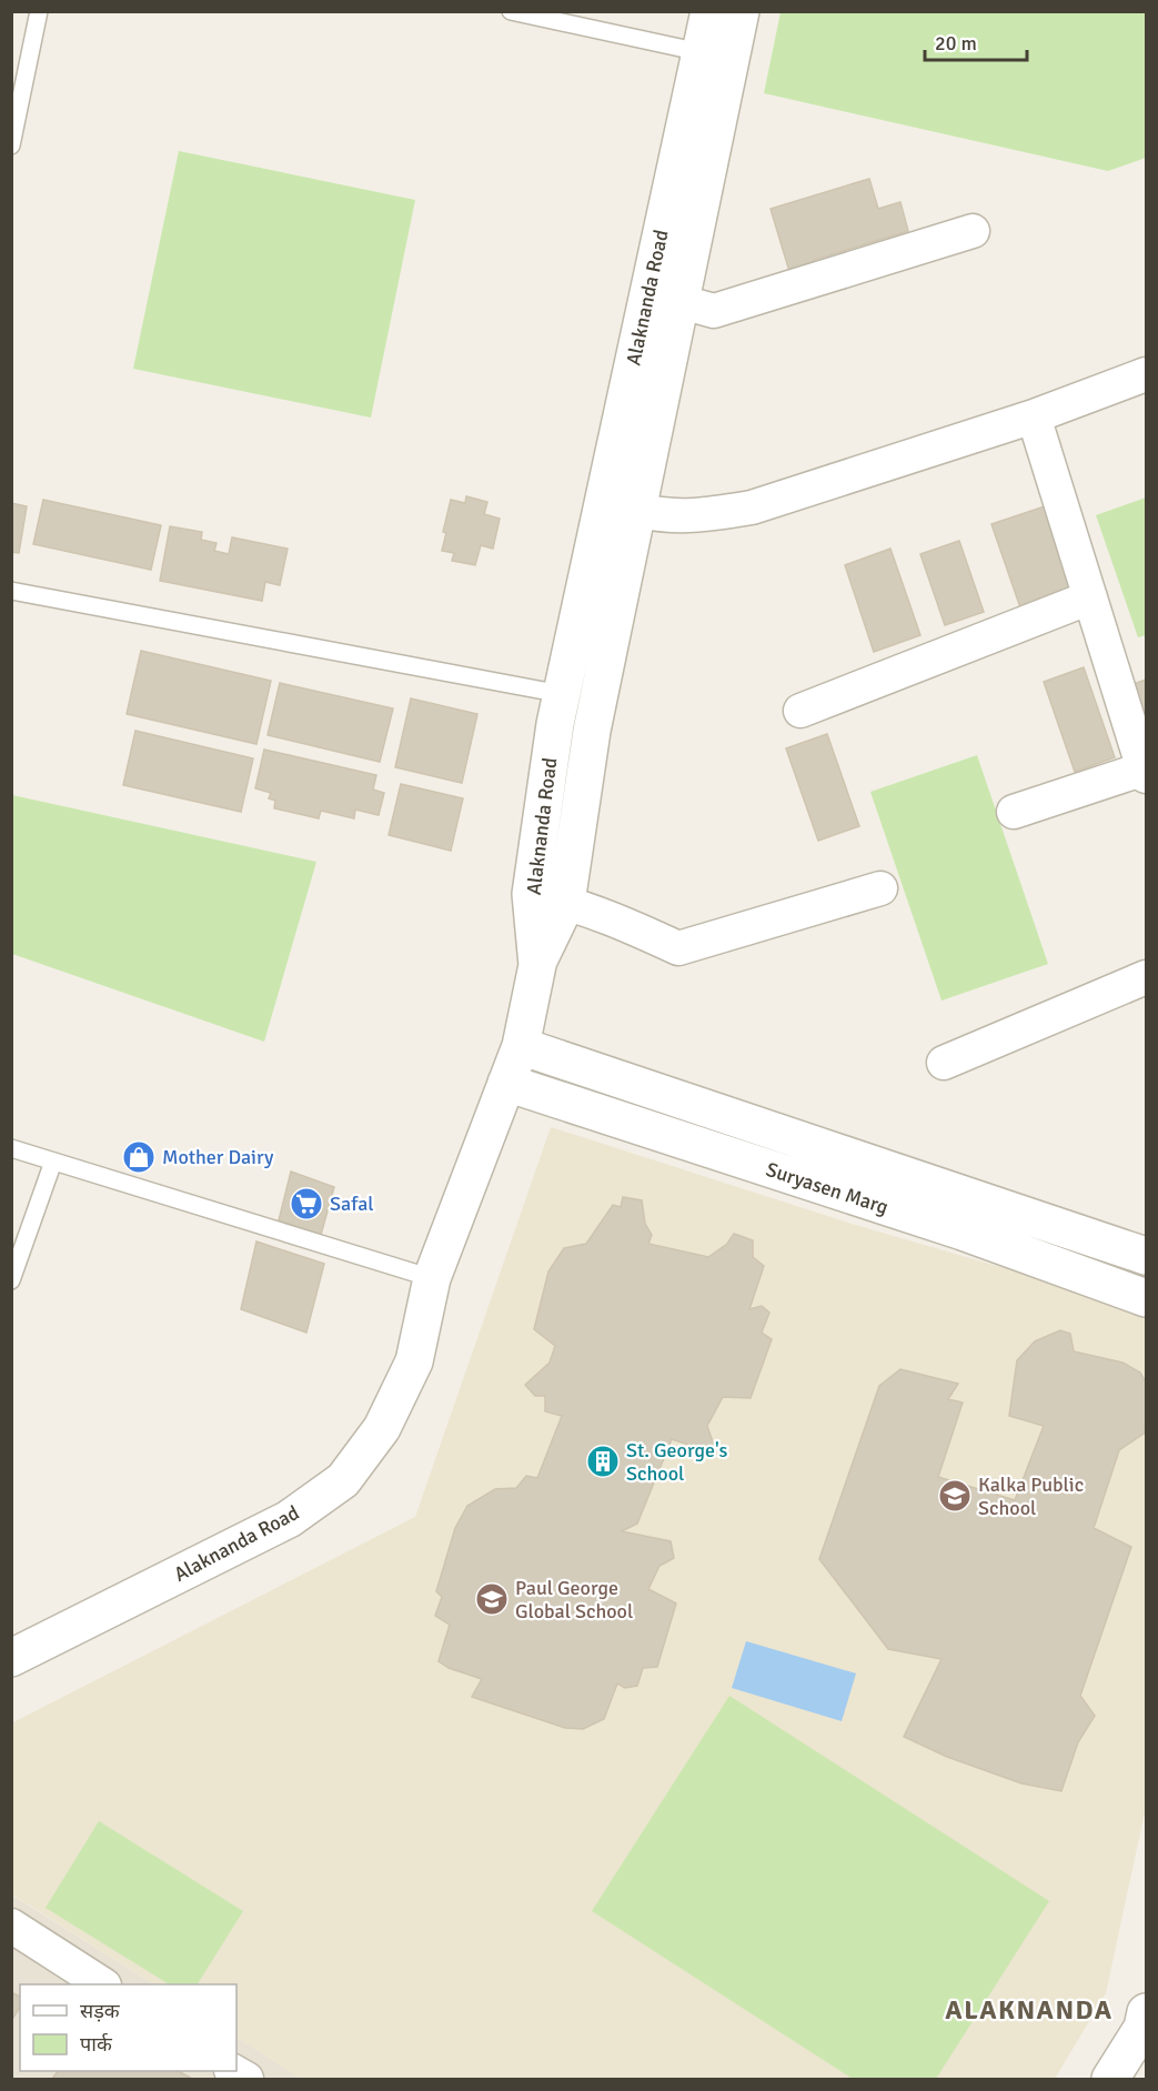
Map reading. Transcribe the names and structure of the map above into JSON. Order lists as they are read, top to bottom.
{
  "streets": {
    "street": ["Alaknanda Road", "Suryasen Marg"]
  },
  "crossings": [
    ["Alaknanda Road", "Suryasen Marg"]
  ],
  "districts": ["ALAKNANDA"],
  "places": {
    "shop": ["Mother Dairy"],
    "supermarket": ["Safal"],
    "building": ["St. George's School"],
    "school or university": ["Kalka Public School", "Paul George Global School"]
  },
  "legend": ["सड़क", "पार्क"],
  "scale_bar": "20 m"
}
